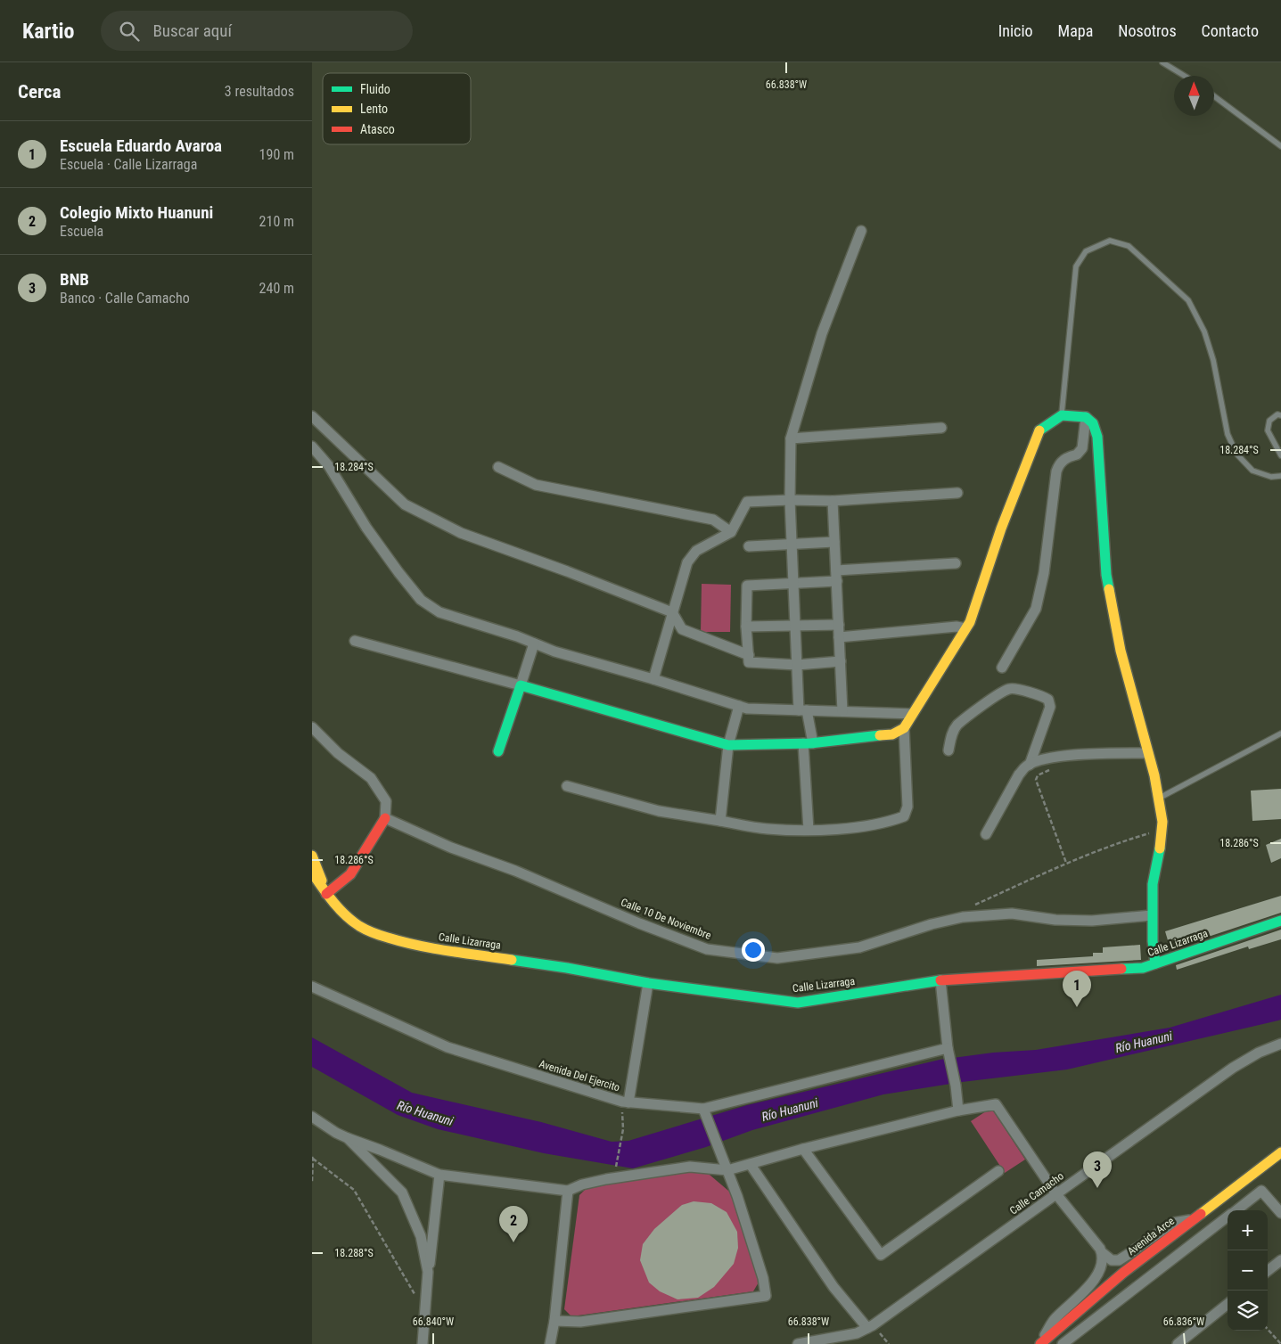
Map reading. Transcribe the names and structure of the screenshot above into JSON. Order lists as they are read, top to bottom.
{
  "streets": {
    "street": [
      "Calle 10 De Noviembre",
      "Calle Lizarraga",
      "Avenida Del Ejercito",
      "Calle Camacho",
      "Avenida Arce"
    ]
  },
  "water": ["Río Huanuni"],
  "legend": ["Fluido", "Lento", "Atasco"],
  "north": "top",
  "page": {
    "header": "Kartio",
    "search": "Buscar aquí",
    "nav": [
      "Inicio",
      "Mapa",
      "Nosotros",
      "Contacto"
    ],
    "heading": ["Cerca", "3 resultados"],
    "list": [
      {
        "mark": "1",
        "name": "Escuela Eduardo Avaroa",
        "note": "Escuela · Calle Lizarraga",
        "value": "190 m"
      },
      {
        "mark": "2",
        "name": "Colegio Mixto Huanuni",
        "note": "Escuela",
        "value": "210 m"
      },
      {
        "mark": "3",
        "name": "BNB",
        "note": "Banco · Calle Camacho",
        "value": "240 m"
      }
    ],
    "pins": ["1", "3", "2"],
    "map_buttons": ["+", "−"]
  },
  "coordinates": [
    "66.838°W",
    "18.284°S",
    "18.286°S",
    "18.288°S",
    "66.840°W",
    "66.836°W"
  ]
}
